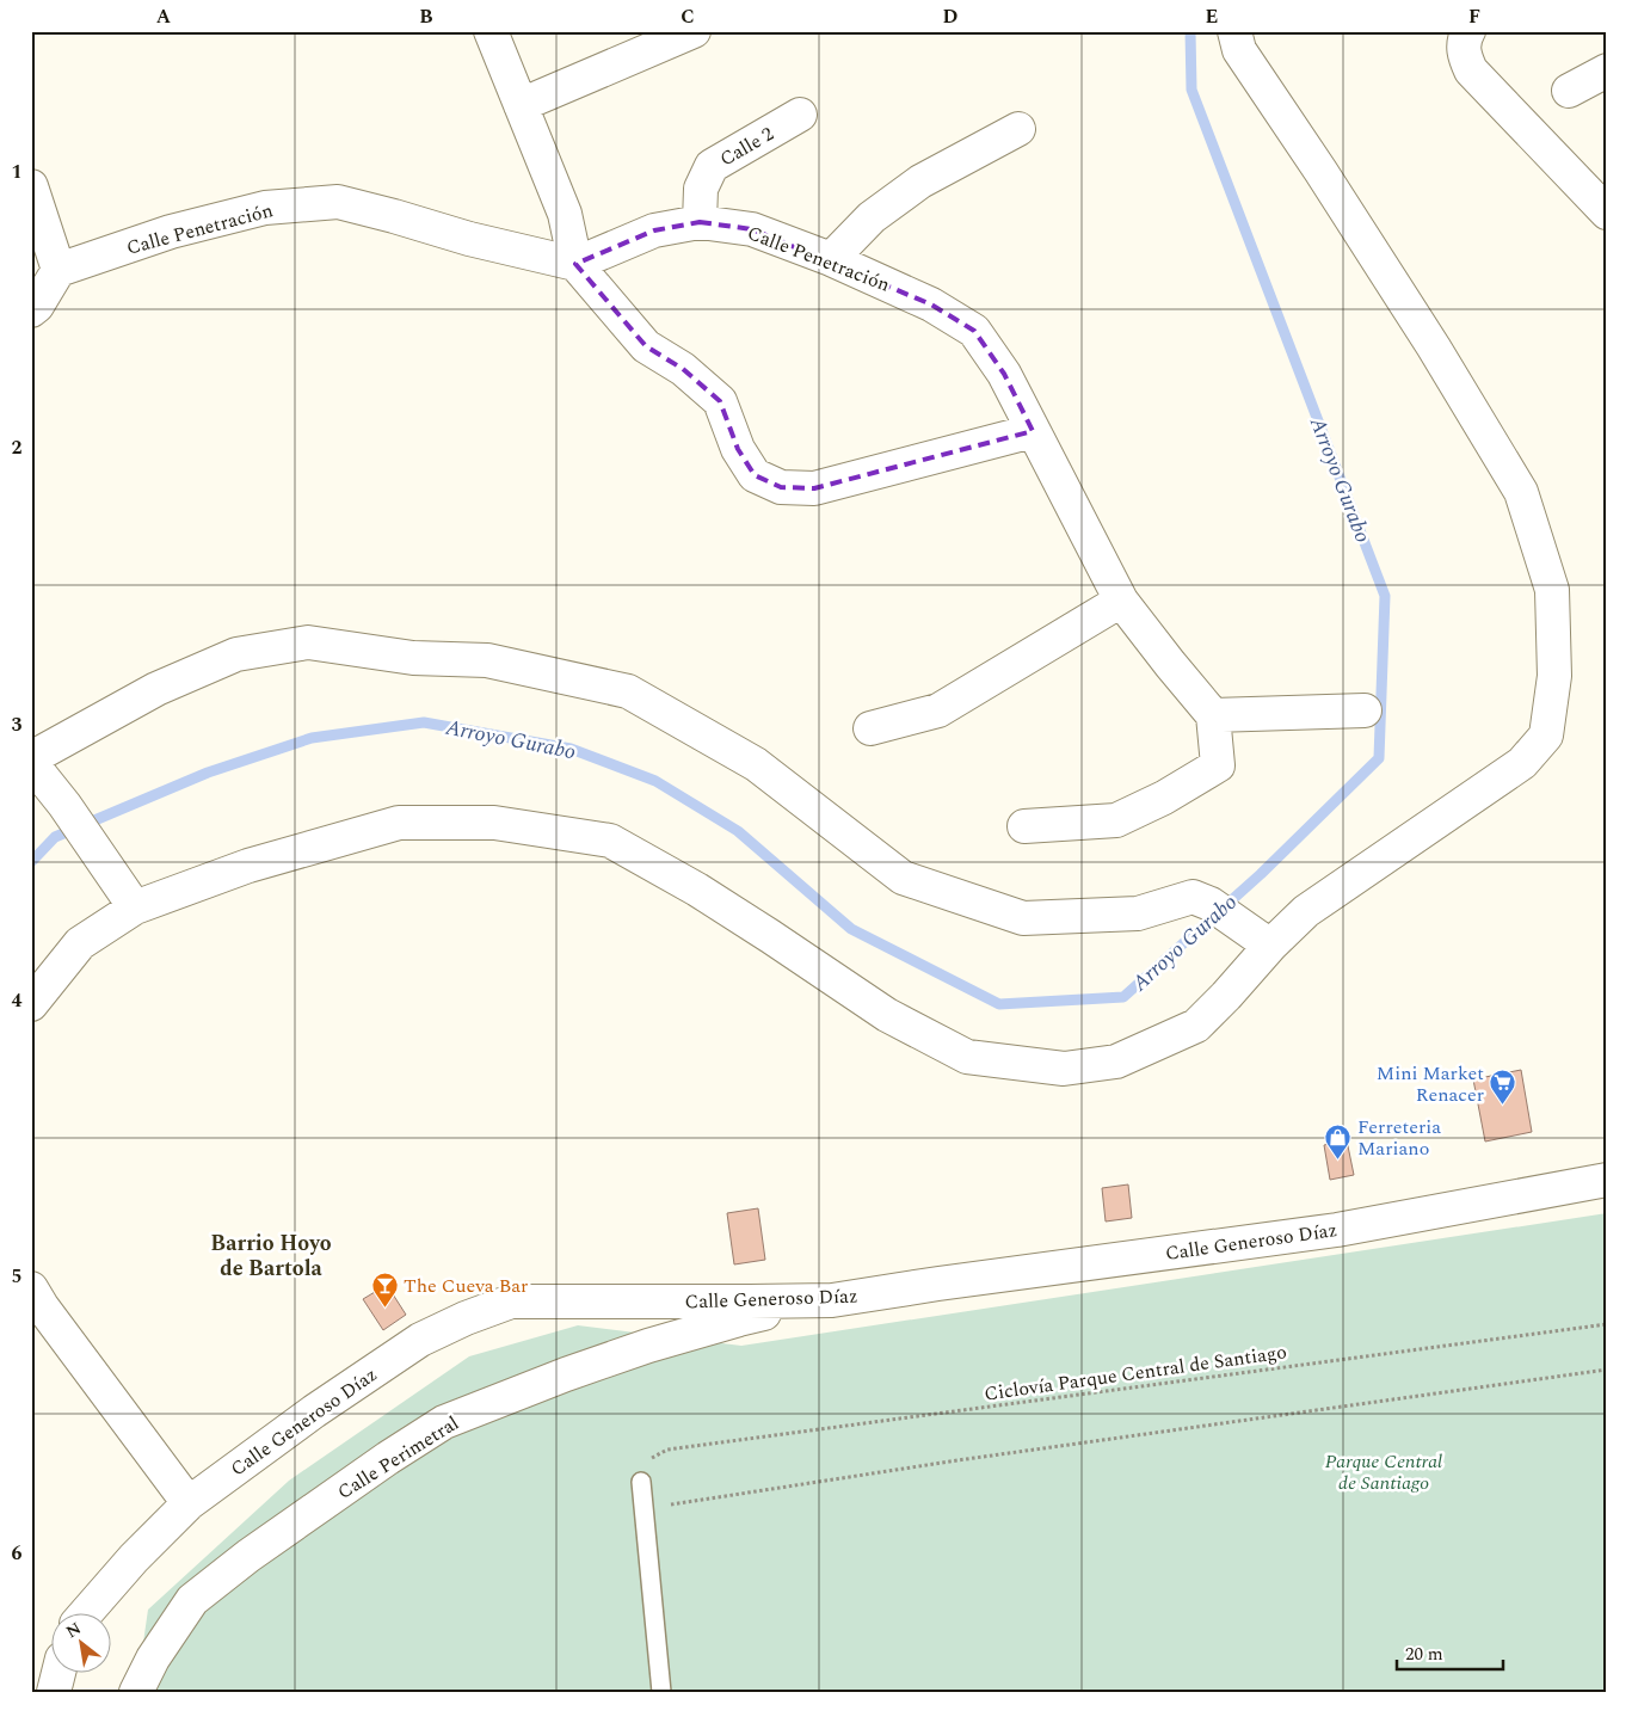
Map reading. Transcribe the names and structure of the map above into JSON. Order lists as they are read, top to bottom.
{
  "streets": {
    "street": [
      "Calle 2",
      "Calle Penetración",
      "Calle Generoso Díaz",
      "Calle Perimetral"
    ],
    "path": ["Ciclovía Parque Central de Santiago"]
  },
  "crossings": [
    ["Calle 2", "Calle Penetración"],
    ["Calle Generoso Díaz", "Calle Perimetral"]
  ],
  "districts": ["Barrio Hoyo de Bartola"],
  "water": ["Arroyo Gurabo"],
  "parks": ["Parque Central de Santiago"],
  "places": {
    "supermarket": ["Mini Market Renacer"],
    "shop": ["Ferreteria Mariano"],
    "bar": ["The Cueva Bar"]
  },
  "scale_bar": "20 m",
  "north": "top left",
  "grid": {
    "columns": [
      "A",
      "B",
      "C",
      "D",
      "E",
      "F"
    ],
    "rows": [
      "1",
      "2",
      "3",
      "4",
      "5",
      "6"
    ]
  }
}
